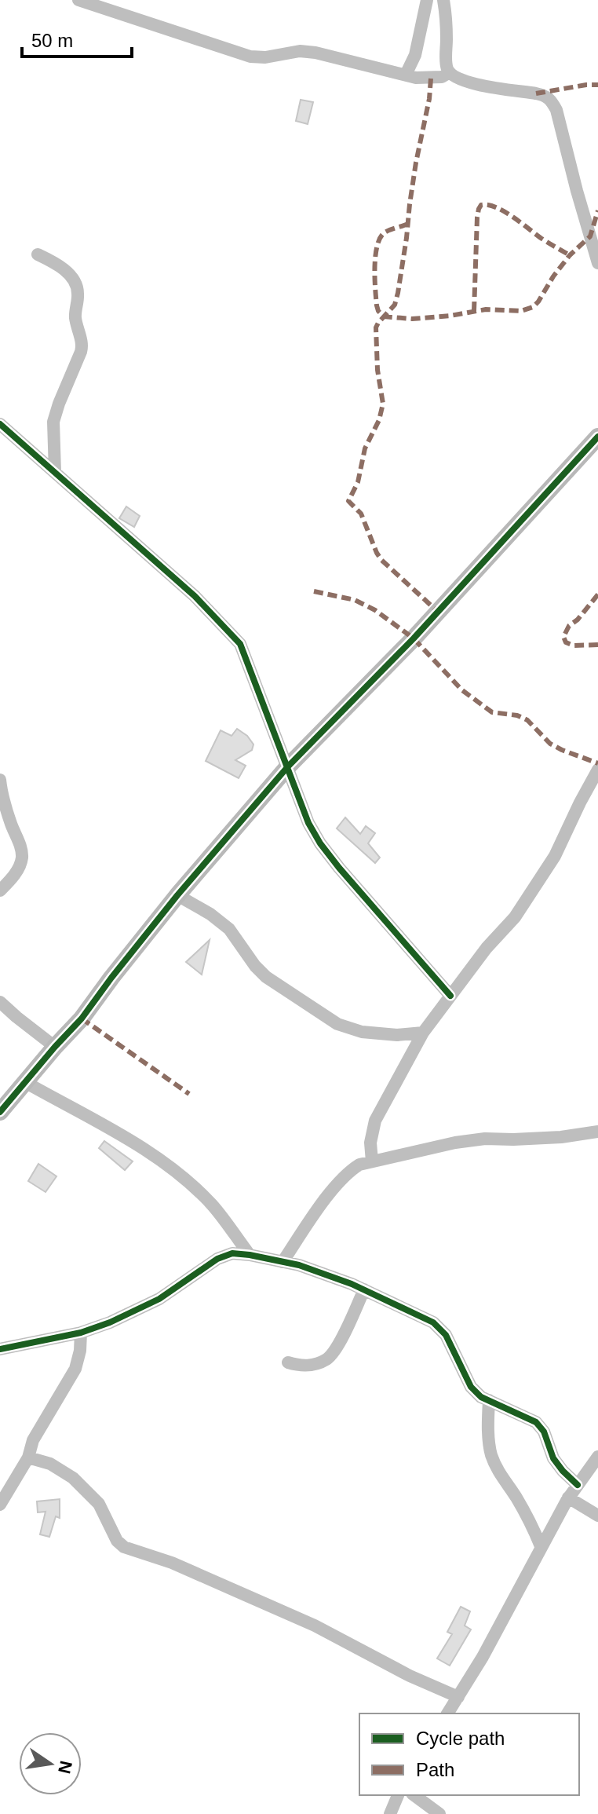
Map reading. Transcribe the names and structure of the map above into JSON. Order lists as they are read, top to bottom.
{
  "legend": ["Cycle path", "Path"],
  "scale_bar": "50 m",
  "north": "right"
}
